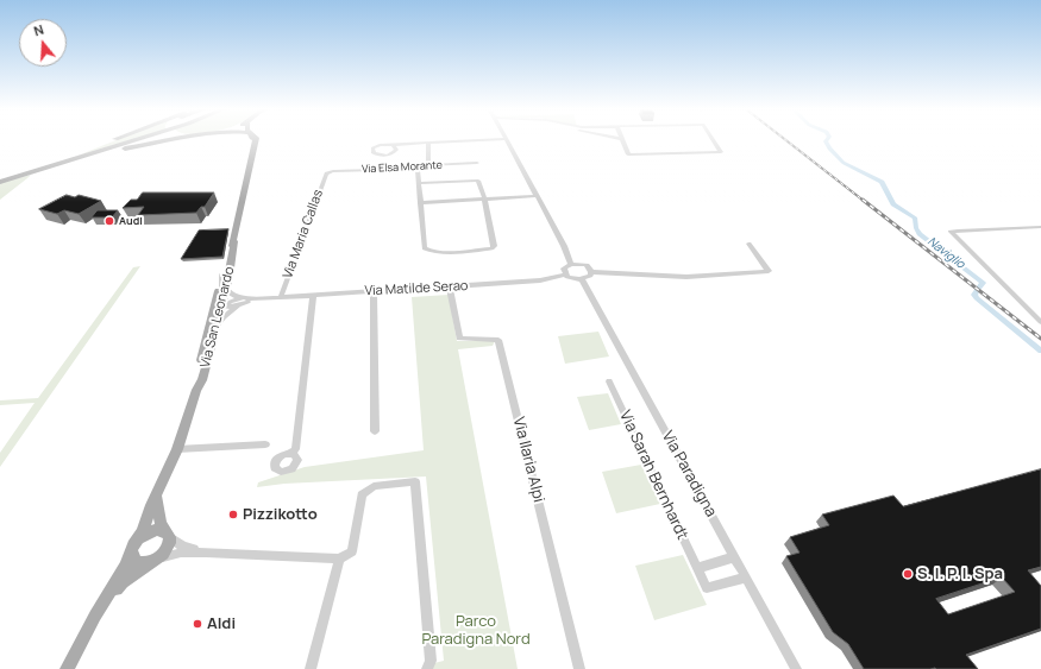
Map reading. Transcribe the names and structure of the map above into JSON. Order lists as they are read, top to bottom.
{
  "streets": {
    "main road": ["Via San Leonardo"],
    "street": [
      "Via Elsa Morante",
      "Via Maria Callas",
      "Via Matilde Serao",
      "Via Ilaria Alpi",
      "Via Paradigna",
      "Via Sarah Bernhardt"
    ]
  },
  "crossings": [
    ["Via Elsa Morante", "Via Maria Callas"],
    ["Via Maria Callas", "Via Matilde Serao"],
    ["Via Matilde Serao", "Via San Leonardo"],
    ["Via Matilde Serao", "Via Ilaria Alpi"],
    ["Via Paradigna", "Via Sarah Bernhardt"]
  ],
  "water": ["Naviglio"],
  "parks": ["Parco Paradigna Nord"],
  "places": [
    "Audi",
    "Pizzikotto",
    "S. I. P. I. Spa",
    "Aldi"
  ],
  "north": "top"
}
